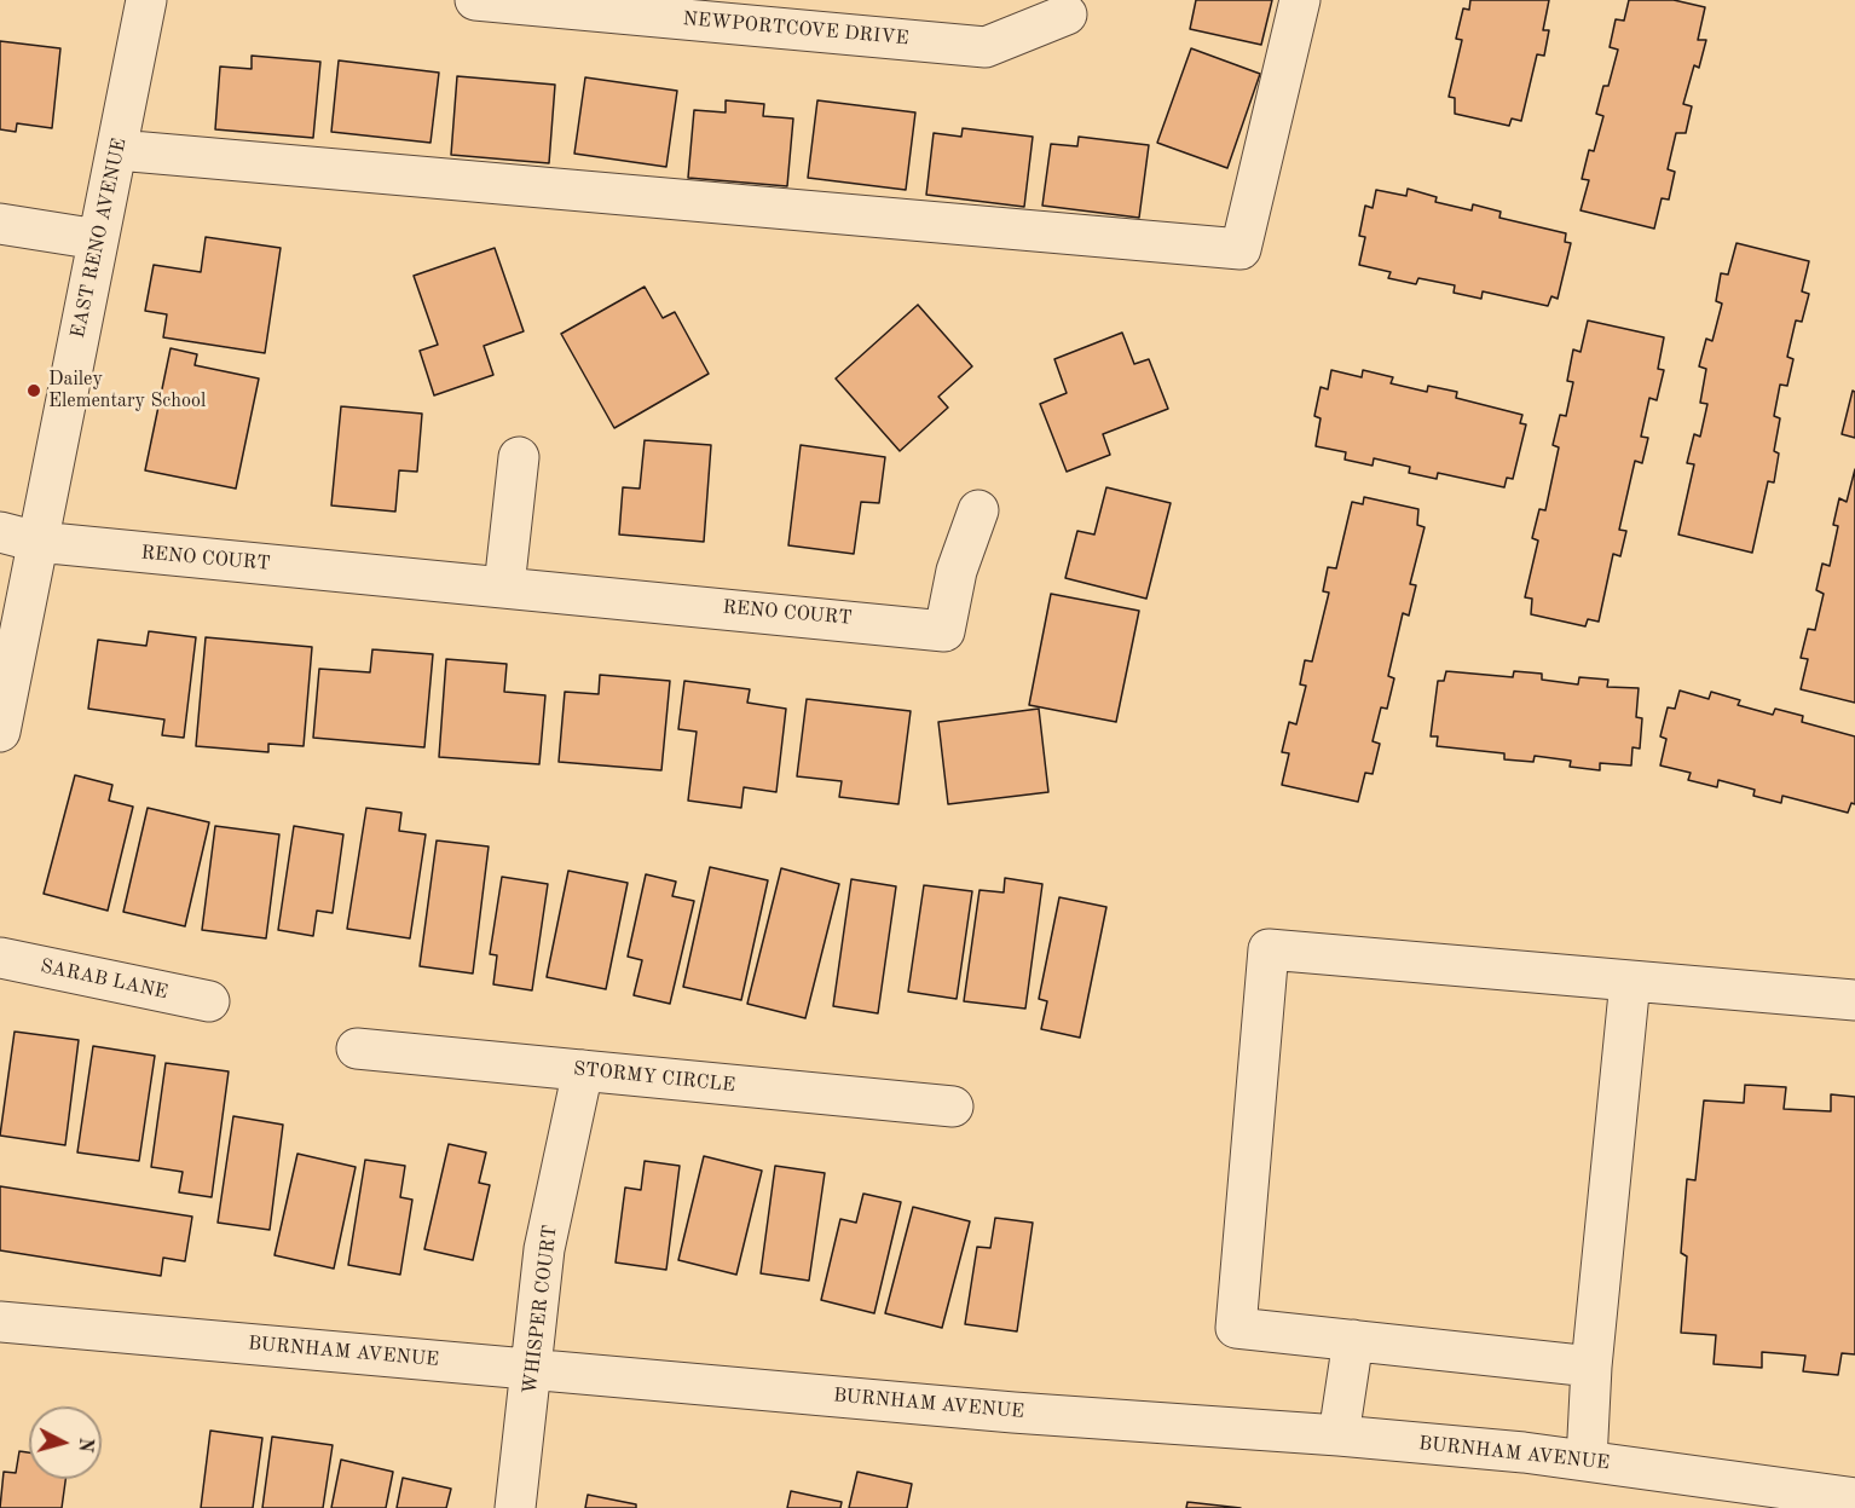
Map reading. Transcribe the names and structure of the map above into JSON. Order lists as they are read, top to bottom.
{
  "streets": {
    "street": [
      "NEWPORTCOVE DRIVE",
      "EAST RENO AVENUE",
      "RENO COURT",
      "SARAB LANE",
      "STORMY CIRCLE",
      "WHISPER COURT",
      "BURNHAM AVENUE"
    ]
  },
  "crossings": [
    ["EAST RENO AVENUE", "RENO COURT"],
    ["STORMY CIRCLE", "WHISPER COURT"],
    ["WHISPER COURT", "BURNHAM AVENUE"]
  ],
  "places": ["Dailey Elementary School"],
  "north": "right"
}
